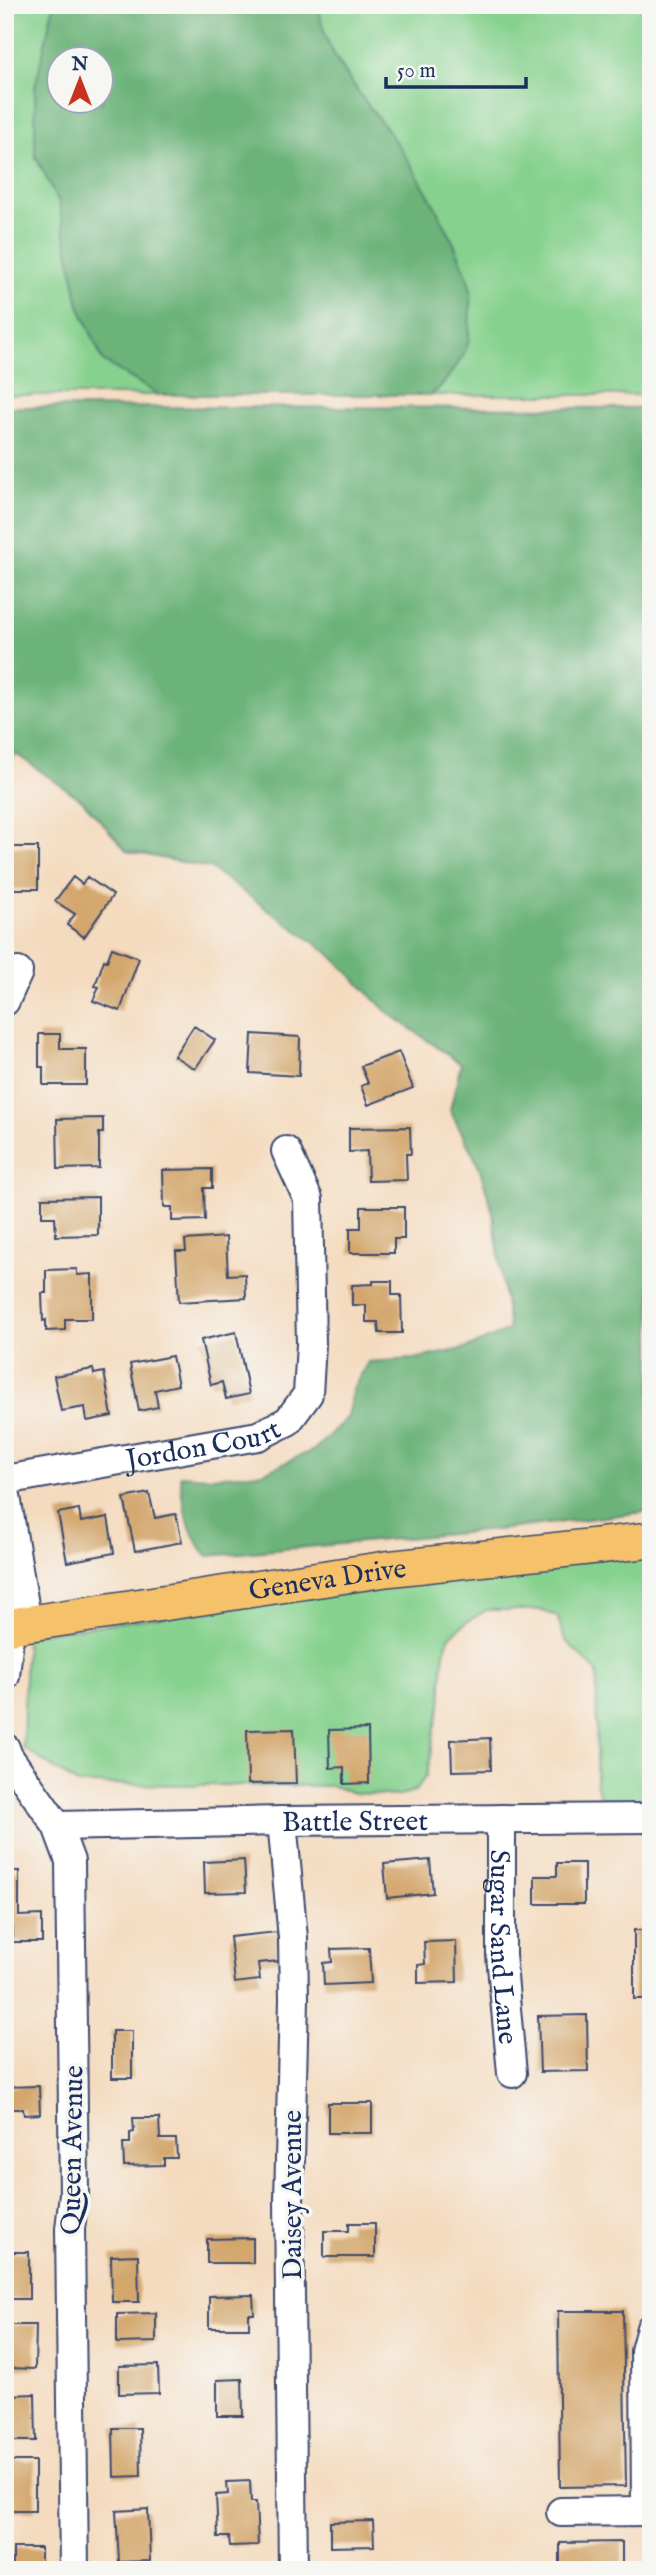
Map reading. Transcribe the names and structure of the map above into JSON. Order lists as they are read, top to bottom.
{
  "streets": {
    "main road": ["Geneva Drive"],
    "street": [
      "Jordon Court",
      "Battle Street",
      "Sugar Sand Lane",
      "Queen Avenue",
      "Daisey Avenue"
    ]
  },
  "crossings": [
    ["Battle Street", "Sugar Sand Lane"],
    ["Battle Street", "Queen Avenue"],
    ["Battle Street", "Daisey Avenue"]
  ],
  "scale_bar": "50 m",
  "north": "top"
}
